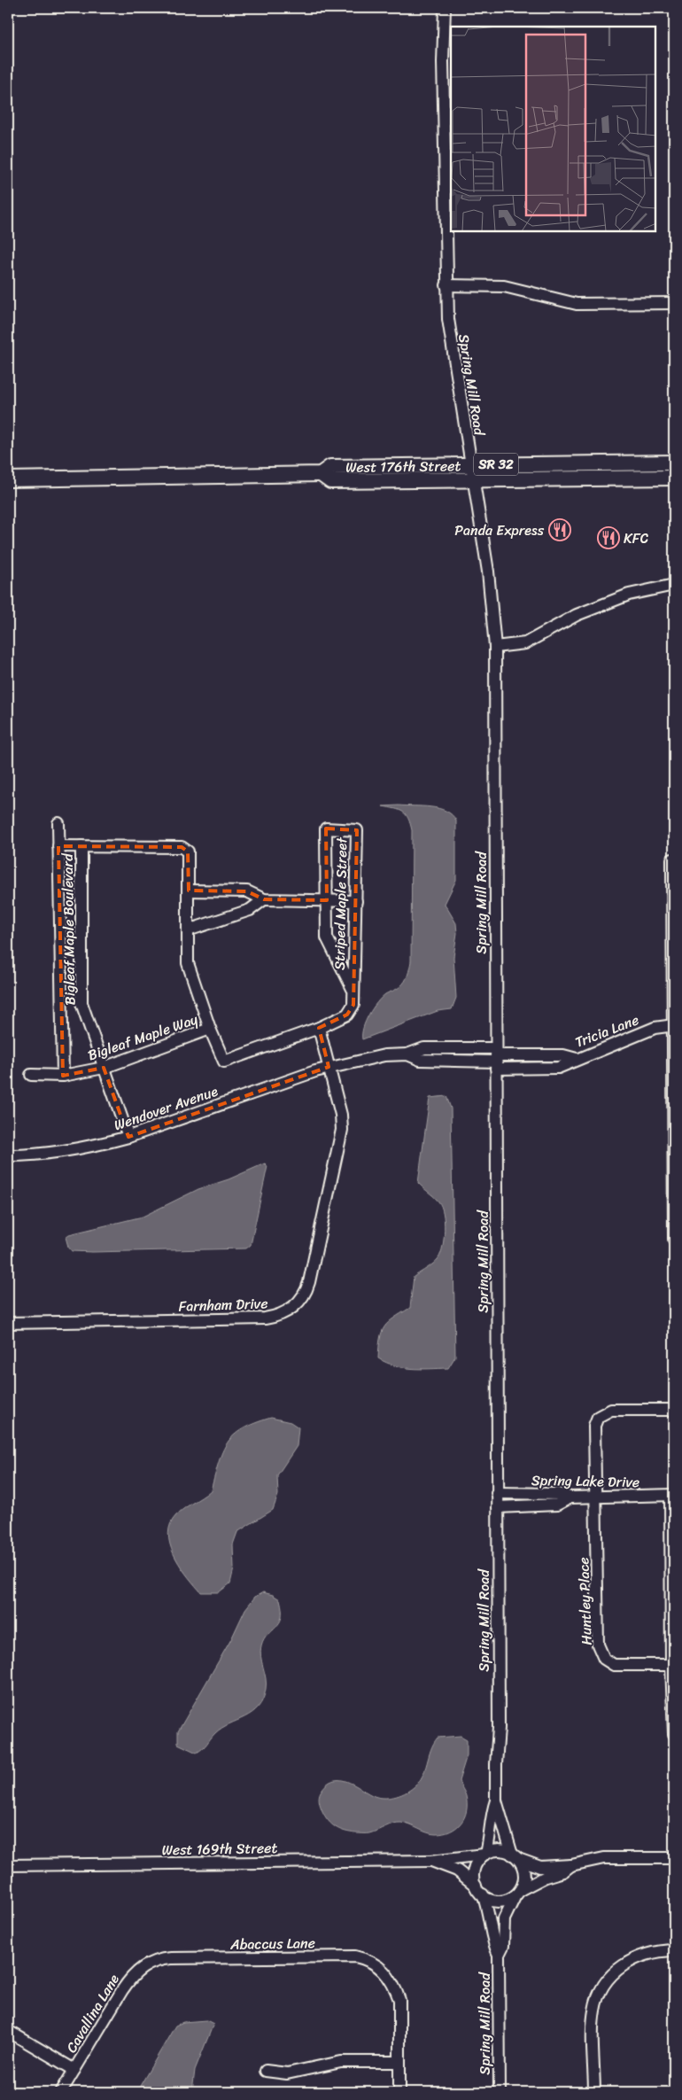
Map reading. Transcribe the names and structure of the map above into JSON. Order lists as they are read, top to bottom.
{
  "streets": {
    "main road": ["SR 32", "West 176th Street"],
    "street": [
      "Spring Mill Road",
      "Striped Maple Street",
      "Bigleaf Maple Boulevard",
      "Tricia Lane",
      "Bigleaf Maple Way",
      "Wendover Avenue",
      "Farnham Drive",
      "Spring Lake Drive",
      "Huntley Place",
      "West 169th Street",
      "Abaccus Lane",
      "Cavallina Lane"
    ]
  },
  "crossings": [
    ["Spring Mill Road", "West 176th Street"],
    ["Spring Mill Road", "Tricia Lane"],
    ["Spring Mill Road", "Wendover Avenue"],
    ["Spring Mill Road", "Spring Lake Drive"],
    ["Spring Mill Road", "West 169th Street"],
    ["Bigleaf Maple Boulevard", "Bigleaf Maple Way"],
    ["Bigleaf Maple Boulevard", "Wendover Avenue"],
    ["Tricia Lane", "Wendover Avenue"],
    ["Wendover Avenue", "Farnham Drive"],
    ["Spring Lake Drive", "Huntley Place"],
    ["Abaccus Lane", "Cavallina Lane"]
  ],
  "places": {
    "restaurant": ["Panda Express", "KFC"]
  }
}
